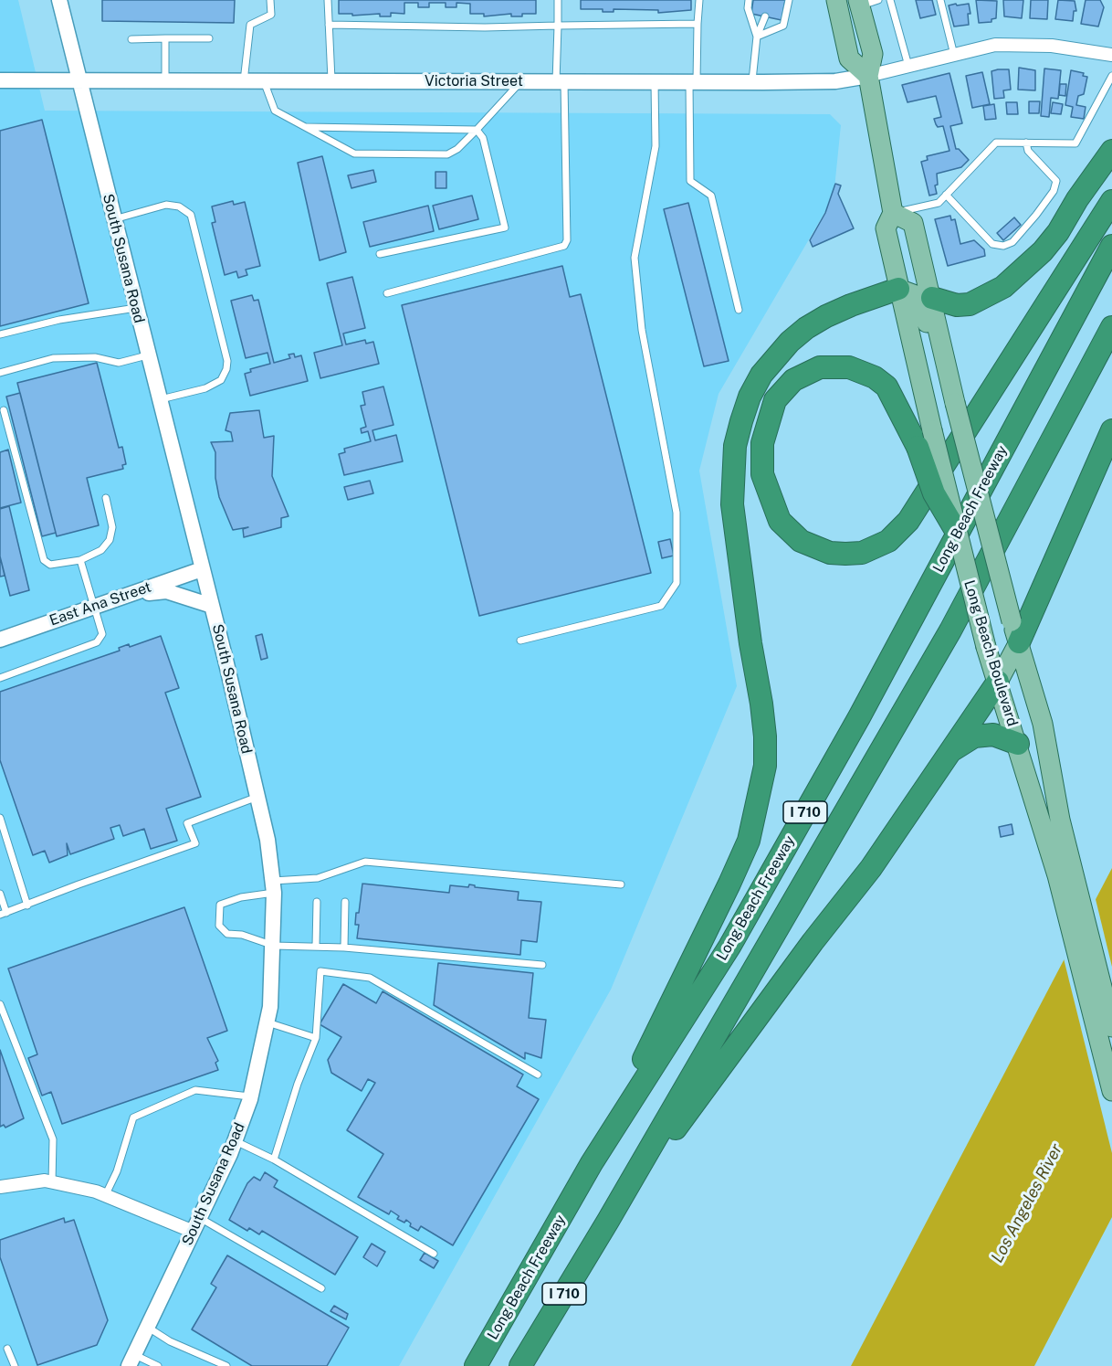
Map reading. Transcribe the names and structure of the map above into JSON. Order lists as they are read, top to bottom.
{
  "streets": {
    "highway": ["Long Beach Freeway", "I 710"],
    "main road": ["Long Beach Boulevard"],
    "street": ["Victoria Street", "South Susana Road", "East Ana Street"]
  },
  "crossings": [
    ["Victoria Street", "South Susana Road"],
    ["South Susana Road", "East Ana Street"]
  ],
  "water": ["Los Angeles River"]
}
